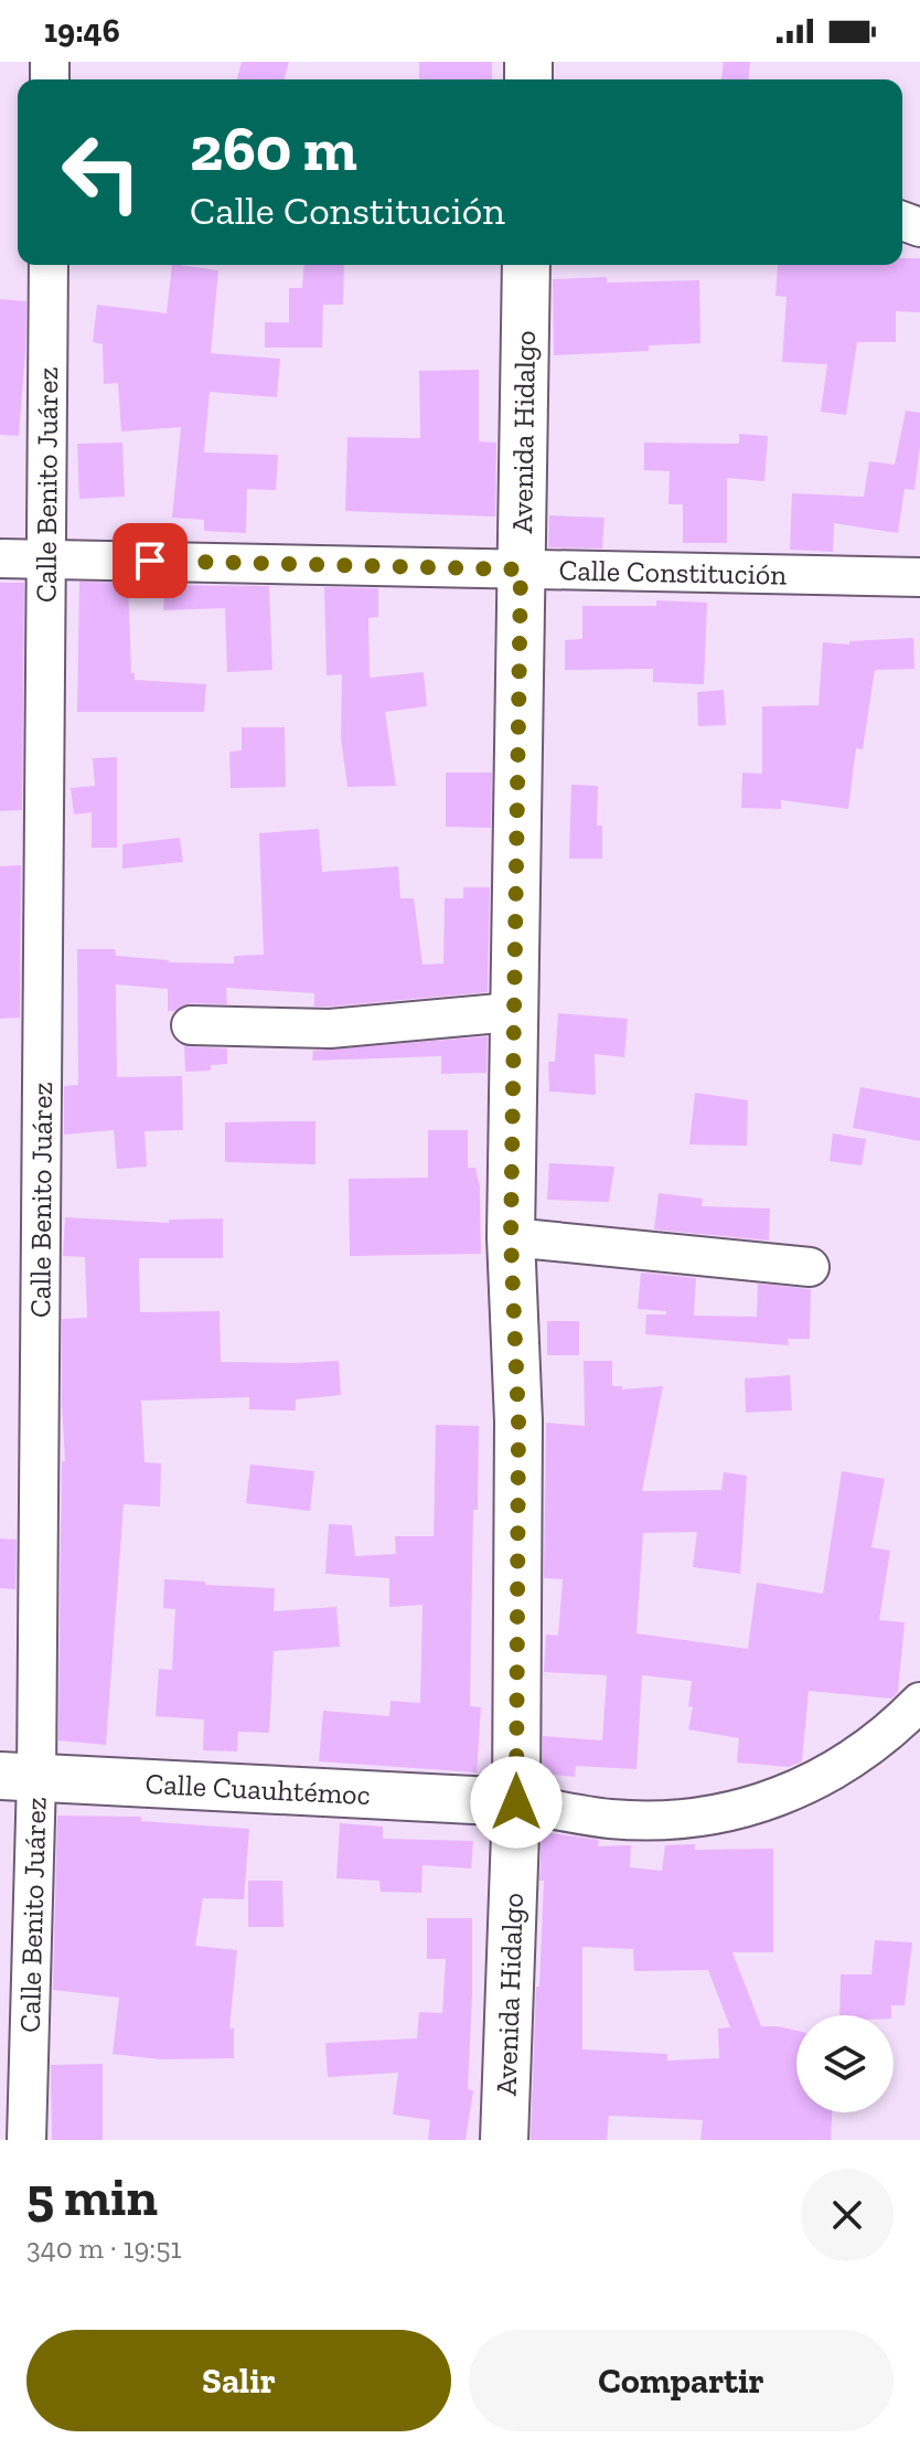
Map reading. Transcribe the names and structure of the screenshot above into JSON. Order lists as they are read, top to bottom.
{
  "streets": {
    "street": [
      "Avenida Hidalgo",
      "Calle Benito Juárez",
      "Calle Constitución",
      "Calle Cuauhtémoc"
    ]
  },
  "crossings": [
    ["Avenida Hidalgo", "Calle Constitución"],
    ["Avenida Hidalgo", "Calle Cuauhtémoc"],
    ["Calle Benito Juárez", "Calle Constitución"],
    ["Calle Benito Juárez", "Calle Cuauhtémoc"]
  ],
  "page": {
    "status": "19:46",
    "turn": ["260 m", "Calle Constitución"],
    "heading": ["5 min", "340 m · 19:51"],
    "buttons": ["Salir", "Compartir"]
  }
}
